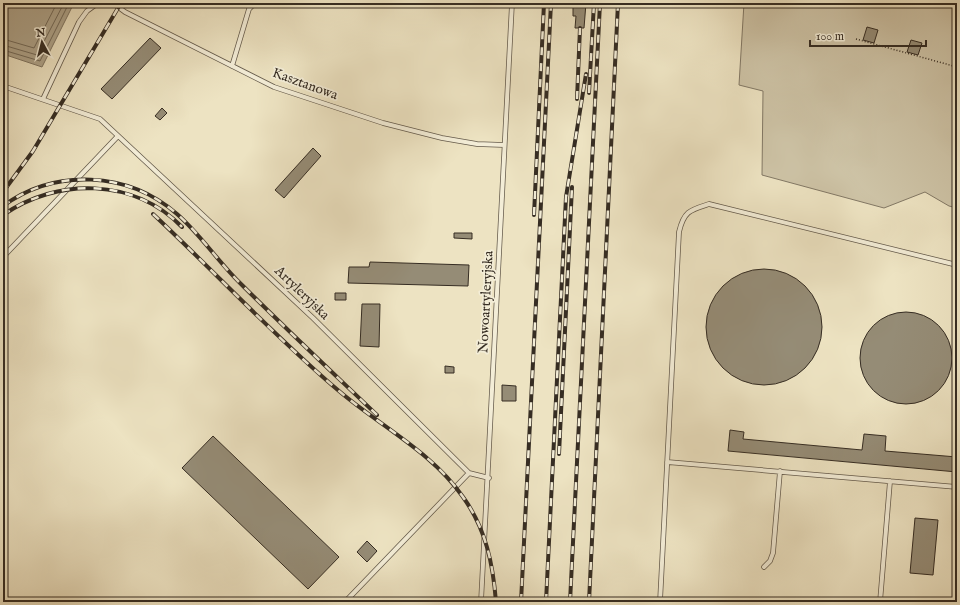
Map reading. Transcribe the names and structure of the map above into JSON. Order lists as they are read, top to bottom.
{
  "streets": {
    "lane": ["Kasztanowa", "Artyleryjska", "Nowoartyleryjska"]
  },
  "crossings": [
    ["Kasztanowa", "Nowoartyleryjska"]
  ],
  "scale_bar": "100 m",
  "north": "top"
}
